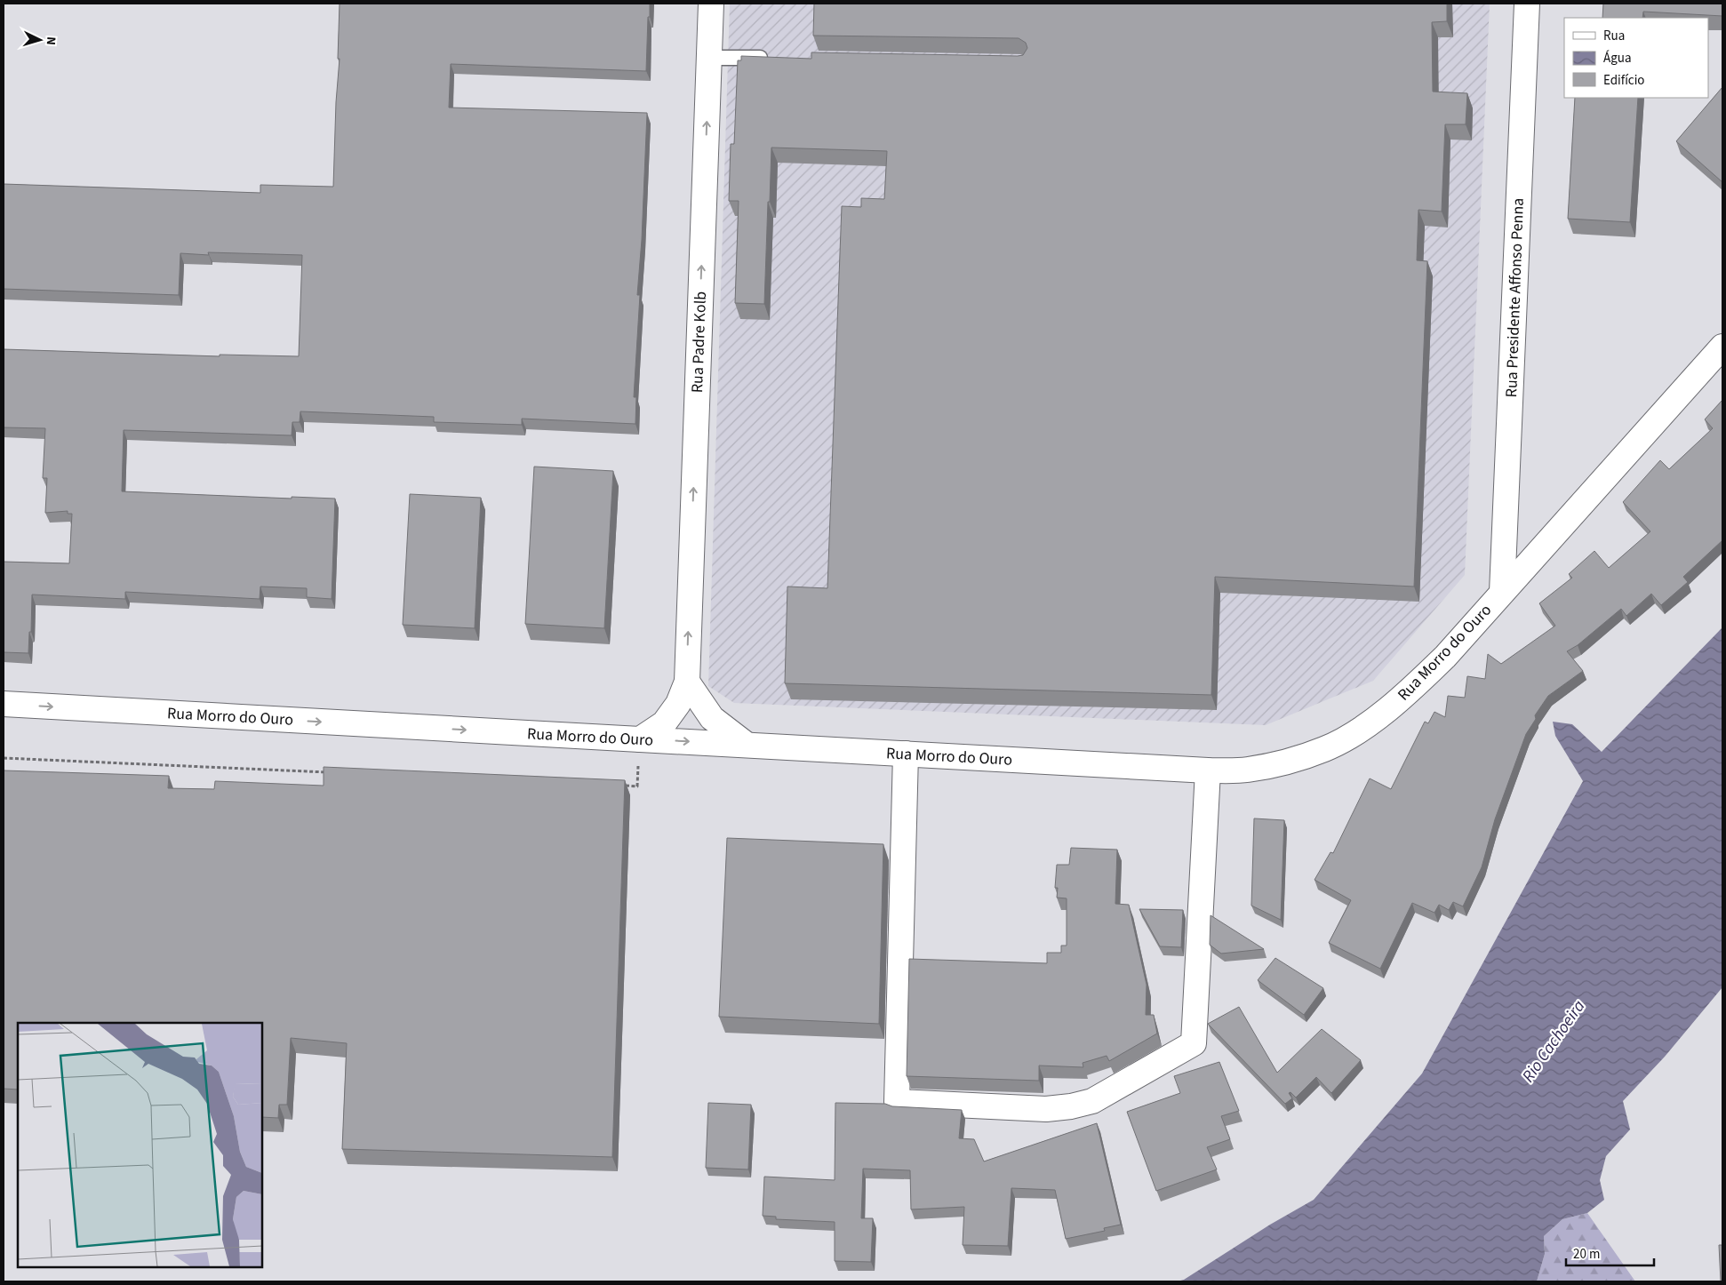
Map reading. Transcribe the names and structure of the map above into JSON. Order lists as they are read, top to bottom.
{
  "streets": {
    "street": ["Rua Presidente Affonso Penna", "Rua Padre Kolb", "Rua Morro do Ouro"]
  },
  "crossings": [
    ["Rua Presidente Affonso Penna", "Rua Morro do Ouro"],
    ["Rua Padre Kolb", "Rua Morro do Ouro"]
  ],
  "one_way": ["Rua Padre Kolb", "Rua Morro do Ouro"],
  "water": ["Rio Cachoeira"],
  "legend": ["Rua", "Água", "Edifício"],
  "scale_bar": "20 m",
  "north": "right"
}
